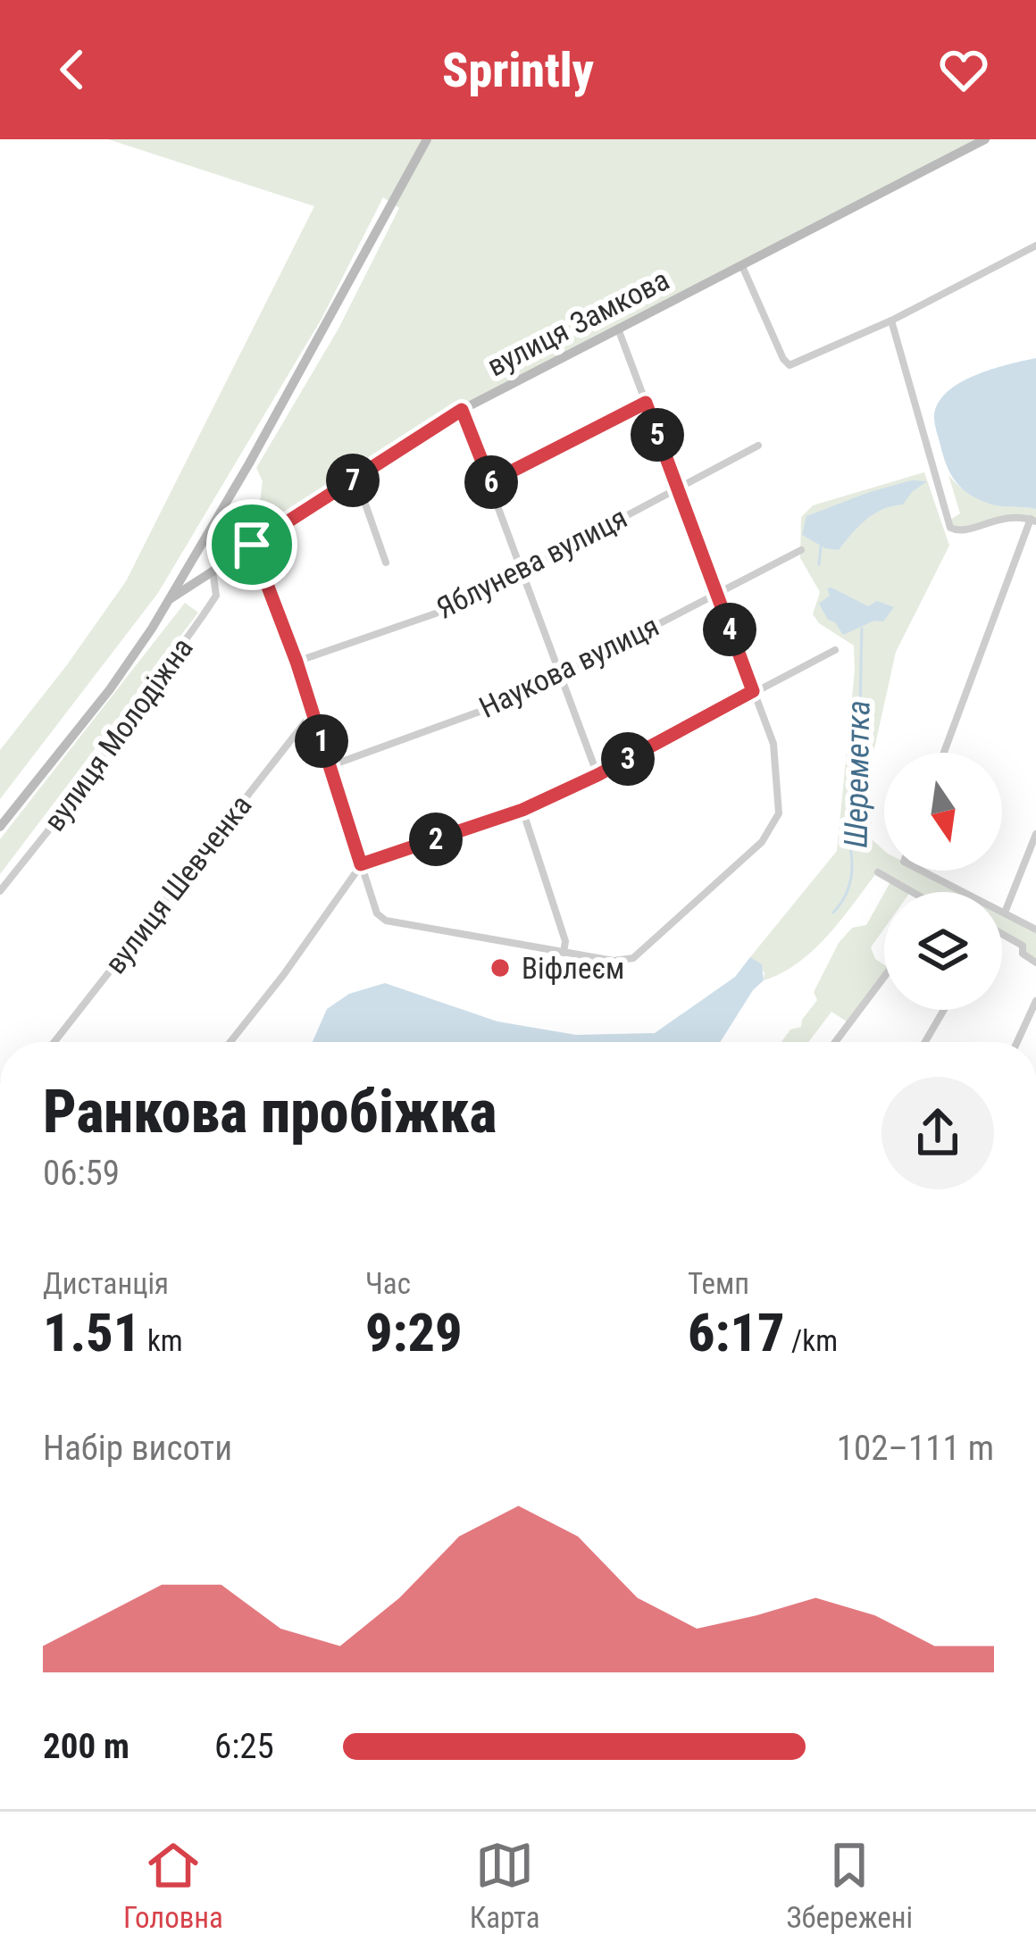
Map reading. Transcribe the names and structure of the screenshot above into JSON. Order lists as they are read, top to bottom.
{
  "streets": {
    "street": [
      "вулиця Замкова",
      "Яблунева вулиця",
      "Наукова вулиця",
      "вулиця Молодіжна",
      "вулиця Шевченка"
    ]
  },
  "crossings": [
    ["вулиця Замкова", "вулиця Молодіжна"]
  ],
  "water": ["Шереметка"],
  "places": ["Віфлеєм"],
  "north": "bottom",
  "page": {
    "header": "Sprintly",
    "pins": [
      "5",
      "7",
      "6",
      "4",
      "1",
      "3",
      "2"
    ],
    "heading": ["Ранкова пробіжка", "06:59"],
    "stats": [
      ["Дистанція", "1.51 km"],
      ["Час", "9:29"],
      ["Темп", "6:17 /km"]
    ],
    "chart": ["Набір висоти", "102–111 m"],
    "list": [
      {
        "name": "200 m",
        "note": "6:25"
      }
    ],
    "tabs": ["Головна", "Карта", "Збережені"]
  }
}
